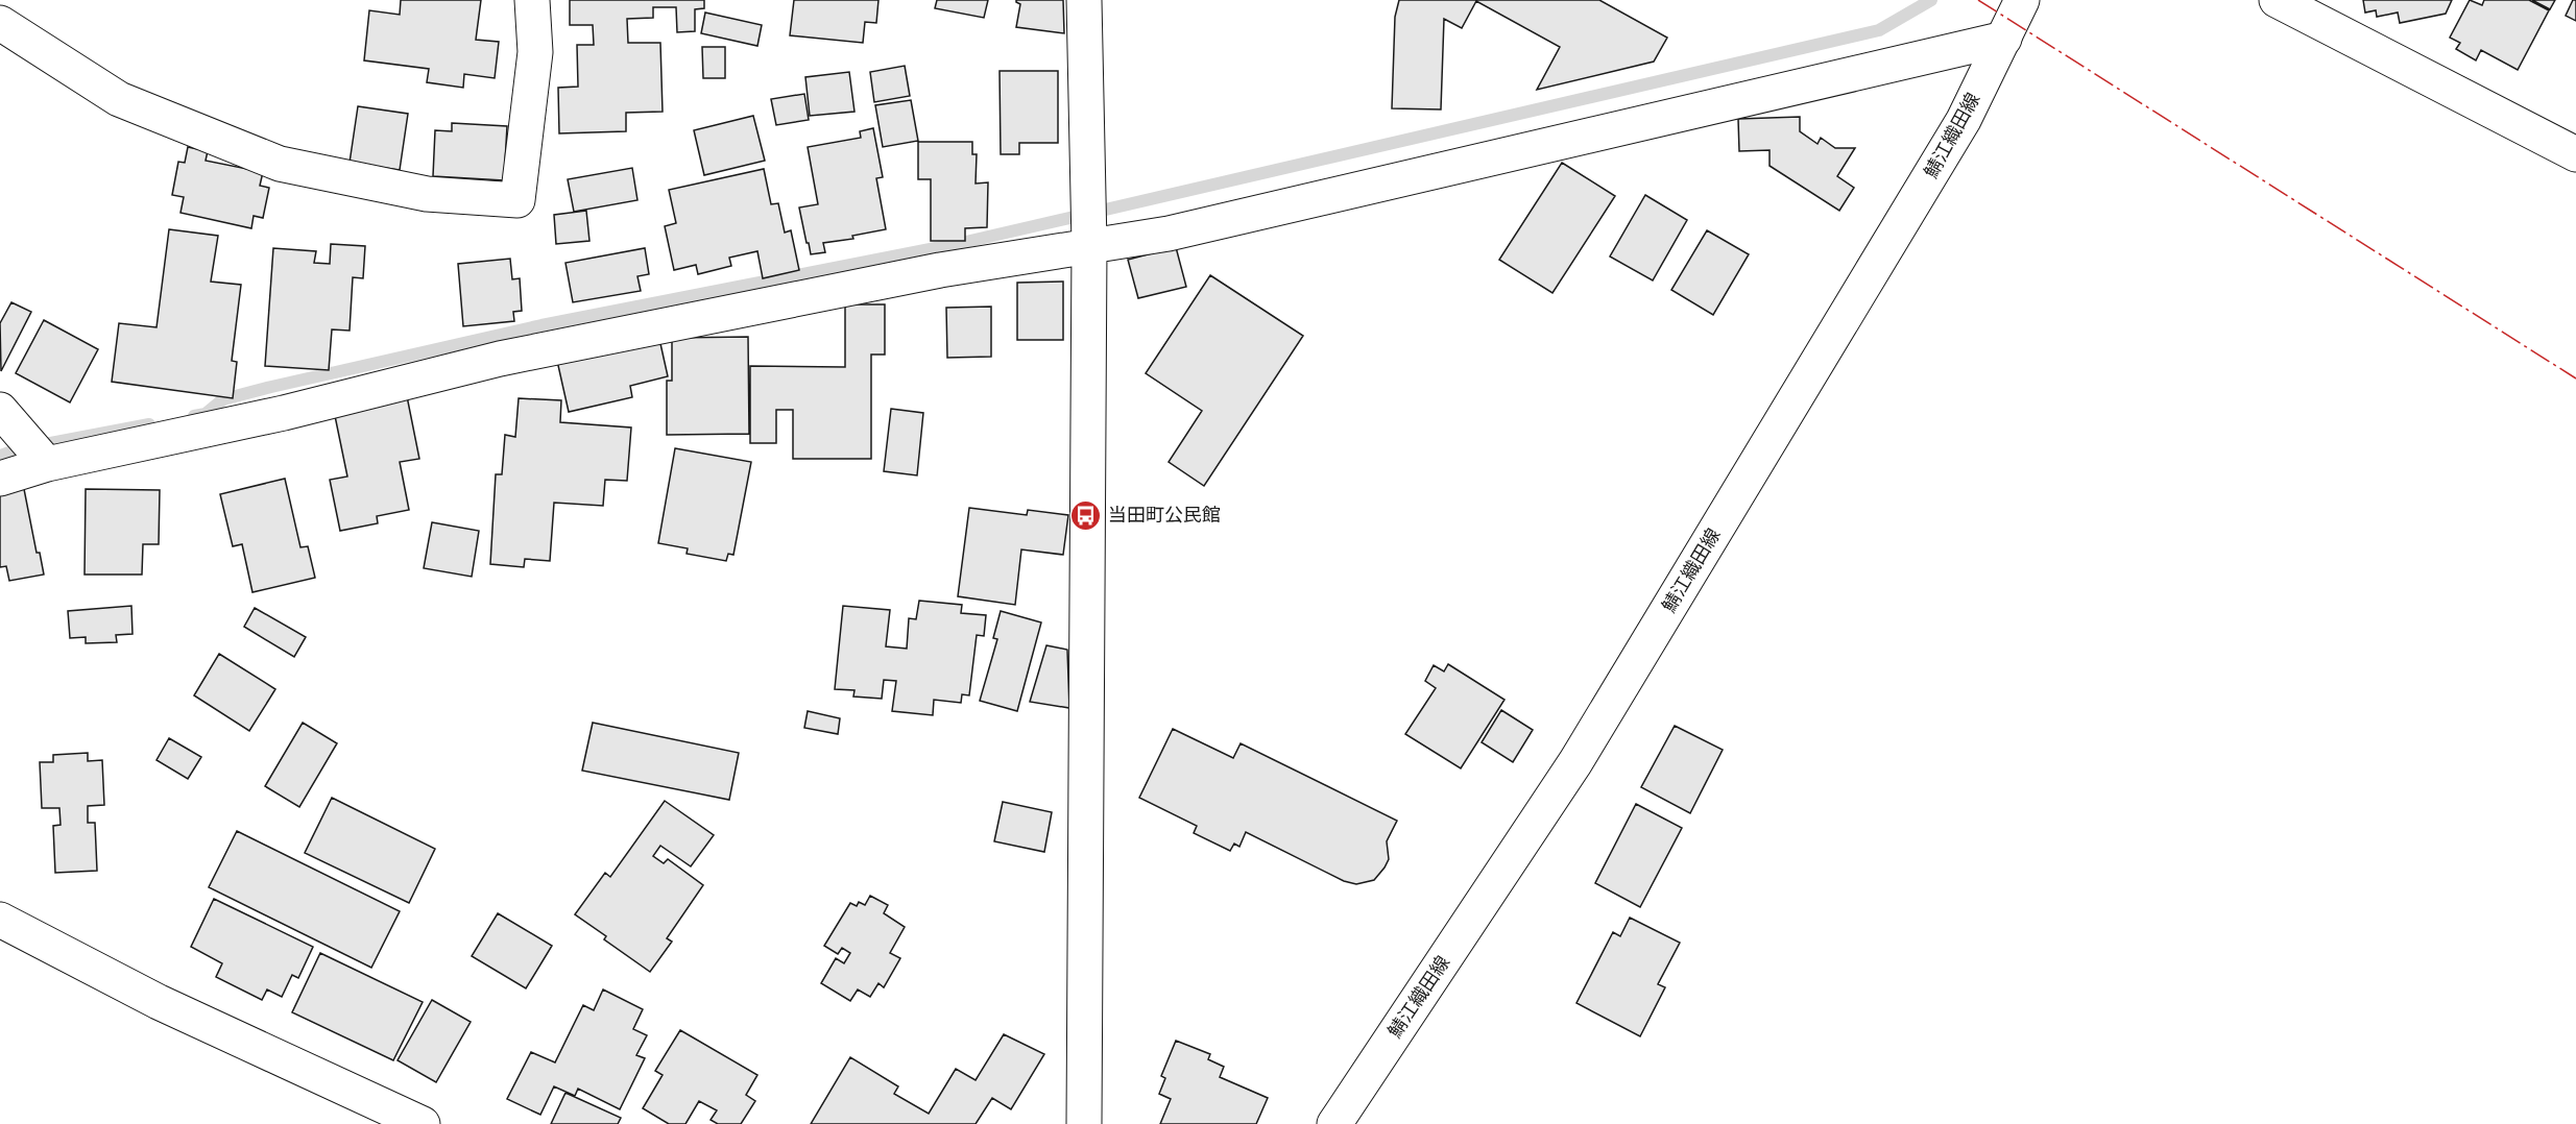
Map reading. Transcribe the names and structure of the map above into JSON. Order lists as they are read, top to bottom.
{
  "streets": {
    "street": ["鯖江織田線"]
  },
  "places": {
    "bus stop": ["当田町公民館"]
  }
}
